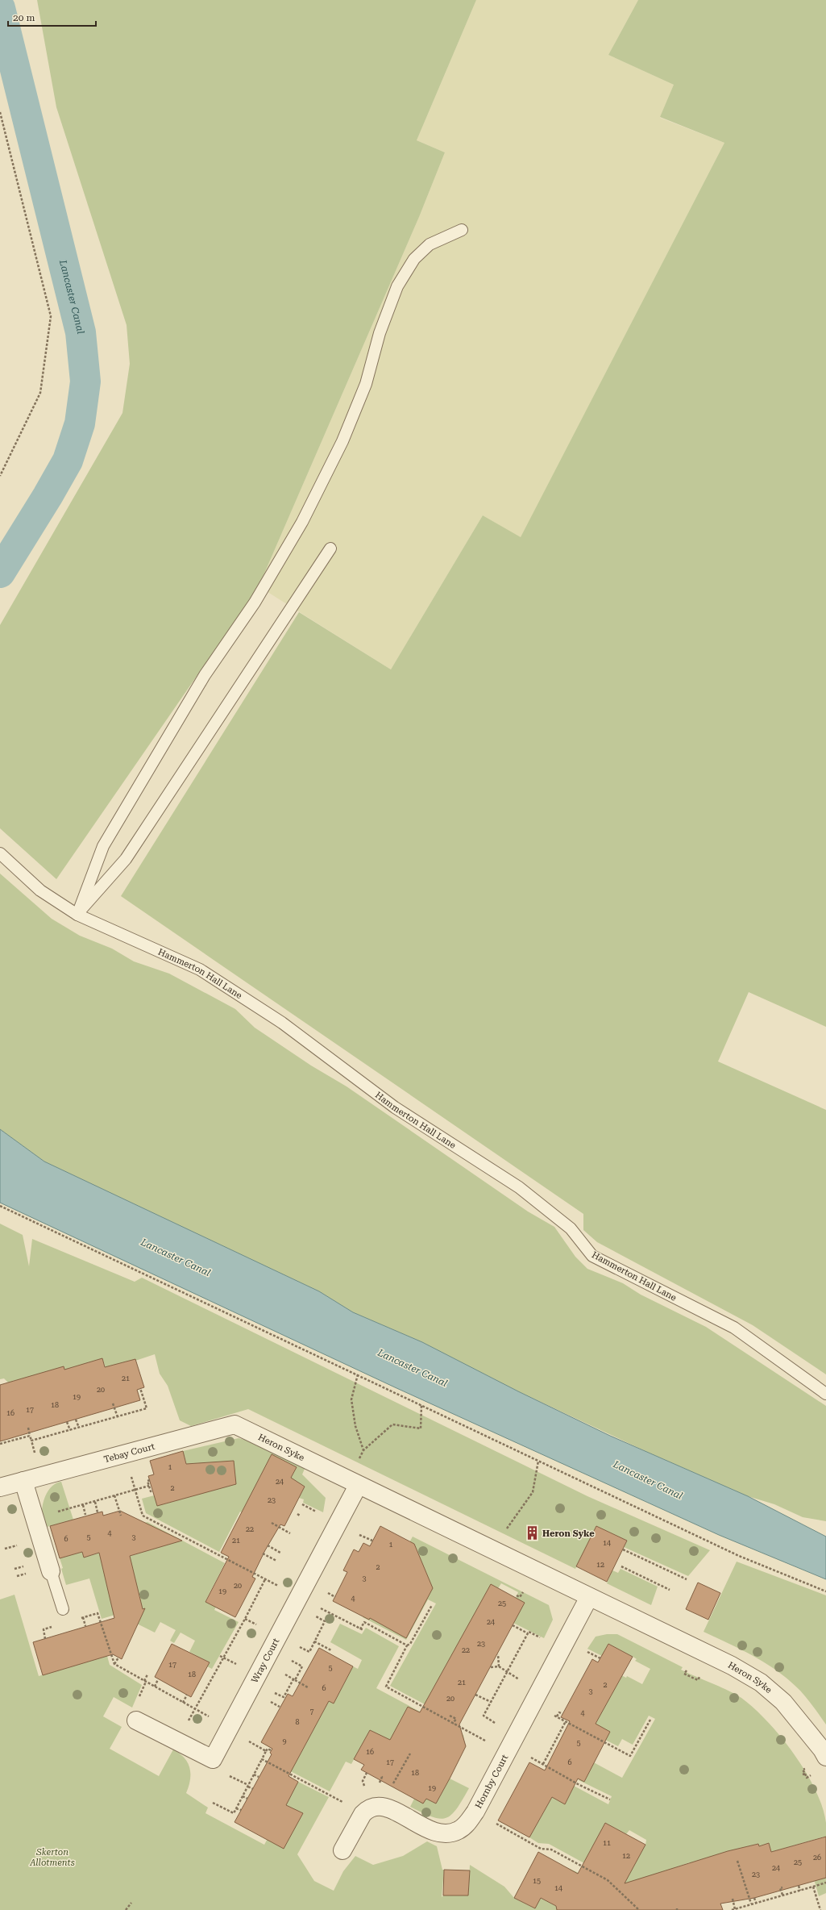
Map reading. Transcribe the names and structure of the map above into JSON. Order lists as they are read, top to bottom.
{
  "streets": {
    "street": [
      "Heron Syke",
      "Tebay Court",
      "Wray Court",
      "Hornby Court"
    ],
    "lane": ["Hammerton Hall Lane"]
  },
  "crossings": [
    ["Heron Syke", "Tebay Court"],
    ["Heron Syke", "Wray Court"],
    ["Heron Syke", "Hornby Court"]
  ],
  "water": ["Lancaster Canal"],
  "parks": ["Skerton Allotments"],
  "places": {
    "building": ["Heron Syke"]
  },
  "house_numbers": [
    "21",
    "20",
    "19",
    "18",
    "17",
    "16",
    "1",
    "24",
    "2",
    "23",
    "22",
    "4",
    "5",
    "3",
    "6",
    "21",
    "14",
    "1",
    "12",
    "2",
    "3",
    "20",
    "19",
    "4",
    "25",
    "24",
    "23",
    "22",
    "17",
    "5",
    "18",
    "21",
    "2",
    "6",
    "3",
    "20",
    "7",
    "4",
    "8",
    "9",
    "5",
    "16",
    "17",
    "6",
    "18",
    "19",
    "11",
    "12",
    "26",
    "25",
    "24",
    "23",
    "15",
    "14"
  ],
  "scale_bar": "20 m"
}
